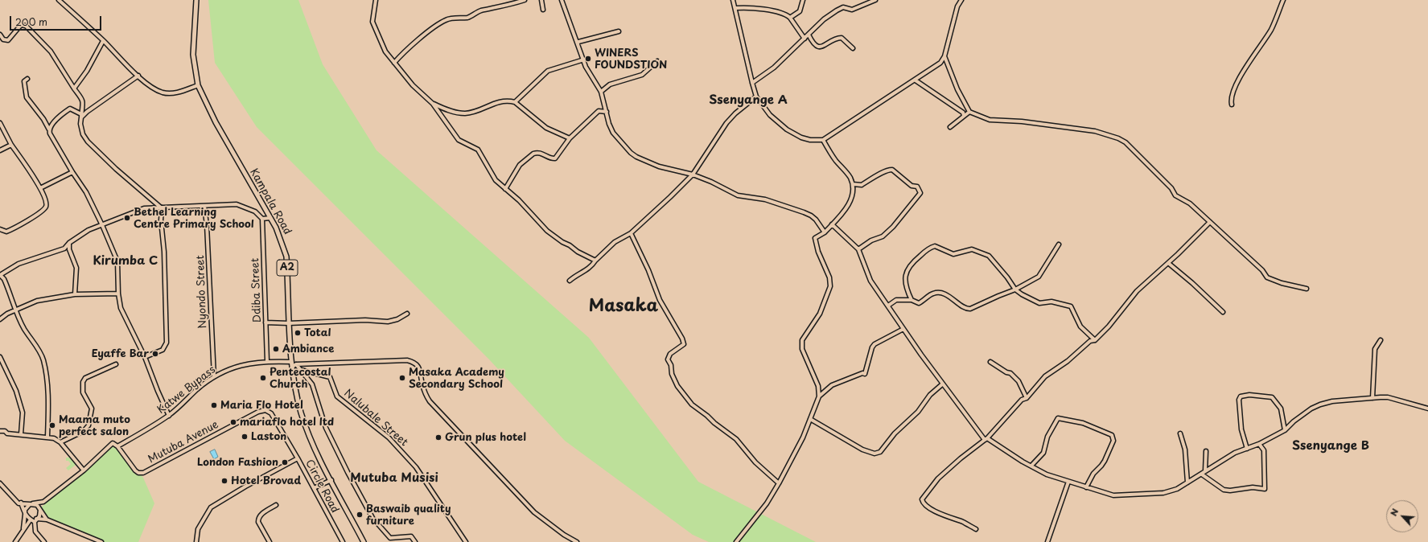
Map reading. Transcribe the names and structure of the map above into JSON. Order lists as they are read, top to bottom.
{
  "streets": {
    "main road": ["Kampala Road", "A2"],
    "street": [
      "Ddiba Street",
      "Nyondo Street",
      "Katwe Bypass",
      "Nalubale Street",
      "Mutuba Avenue",
      "Circle Road"
    ]
  },
  "crossings": [
    ["Kampala Road", "Katwe Bypass"],
    ["Ddiba Street", "Katwe Bypass"],
    ["Nyondo Street", "Katwe Bypass"],
    ["Katwe Bypass", "Mutuba Avenue"],
    ["Mutuba Avenue", "Circle Road"]
  ],
  "districts": [
    "Ssenyange A",
    "Kirumba C",
    "Masaka",
    "Ssenyange B",
    "Mutuba Musisi"
  ],
  "places": [
    "WINERS FOUNDSTION",
    "Bethel Learning Centre Primary School",
    "Total",
    "Ambiance",
    "Eyaffe Bar",
    "Pentecostal Church",
    "Masaka Academy Secondary School",
    "Maria Flo Hotel",
    "mariaflo hotel ltd",
    "Maama muto perfect salon",
    "Laston",
    "Grun plus hotel",
    "London Fashion",
    "Hotel Brovad",
    "Baswaib quality furniture"
  ],
  "scale_bar": "200 m",
  "north": "top left"
}
